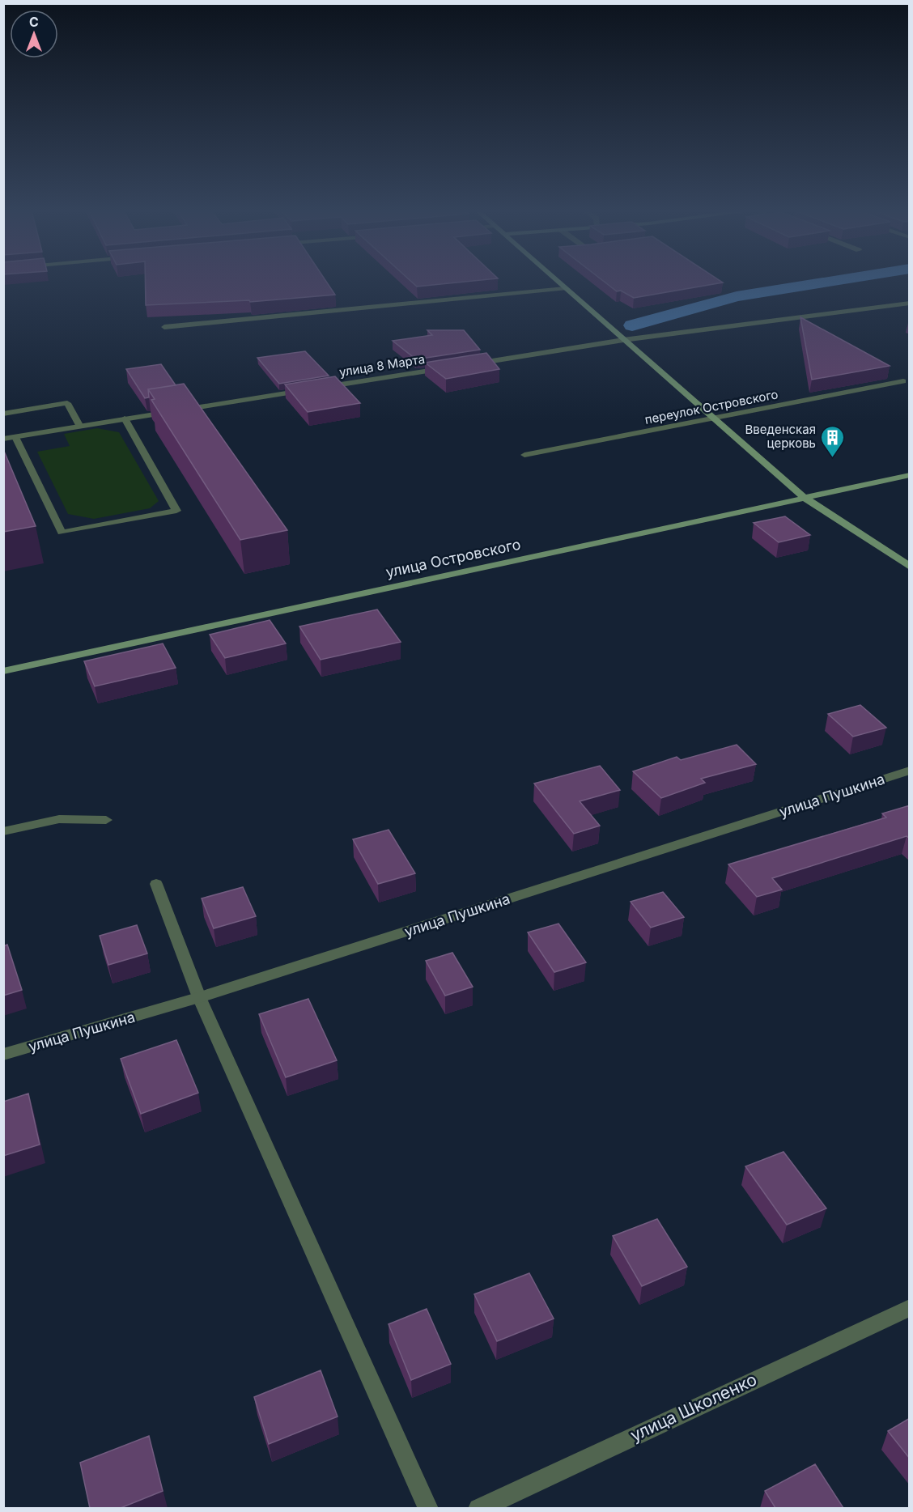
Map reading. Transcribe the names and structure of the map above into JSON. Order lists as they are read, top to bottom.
{
  "streets": {
    "street": [
      "улица 8 Марта",
      "переулок Островского",
      "улица Островского",
      "улица Пушкина",
      "улица Школенко"
    ]
  },
  "places": {
    "building": ["Введенская церковь"]
  },
  "north": "top"
}
